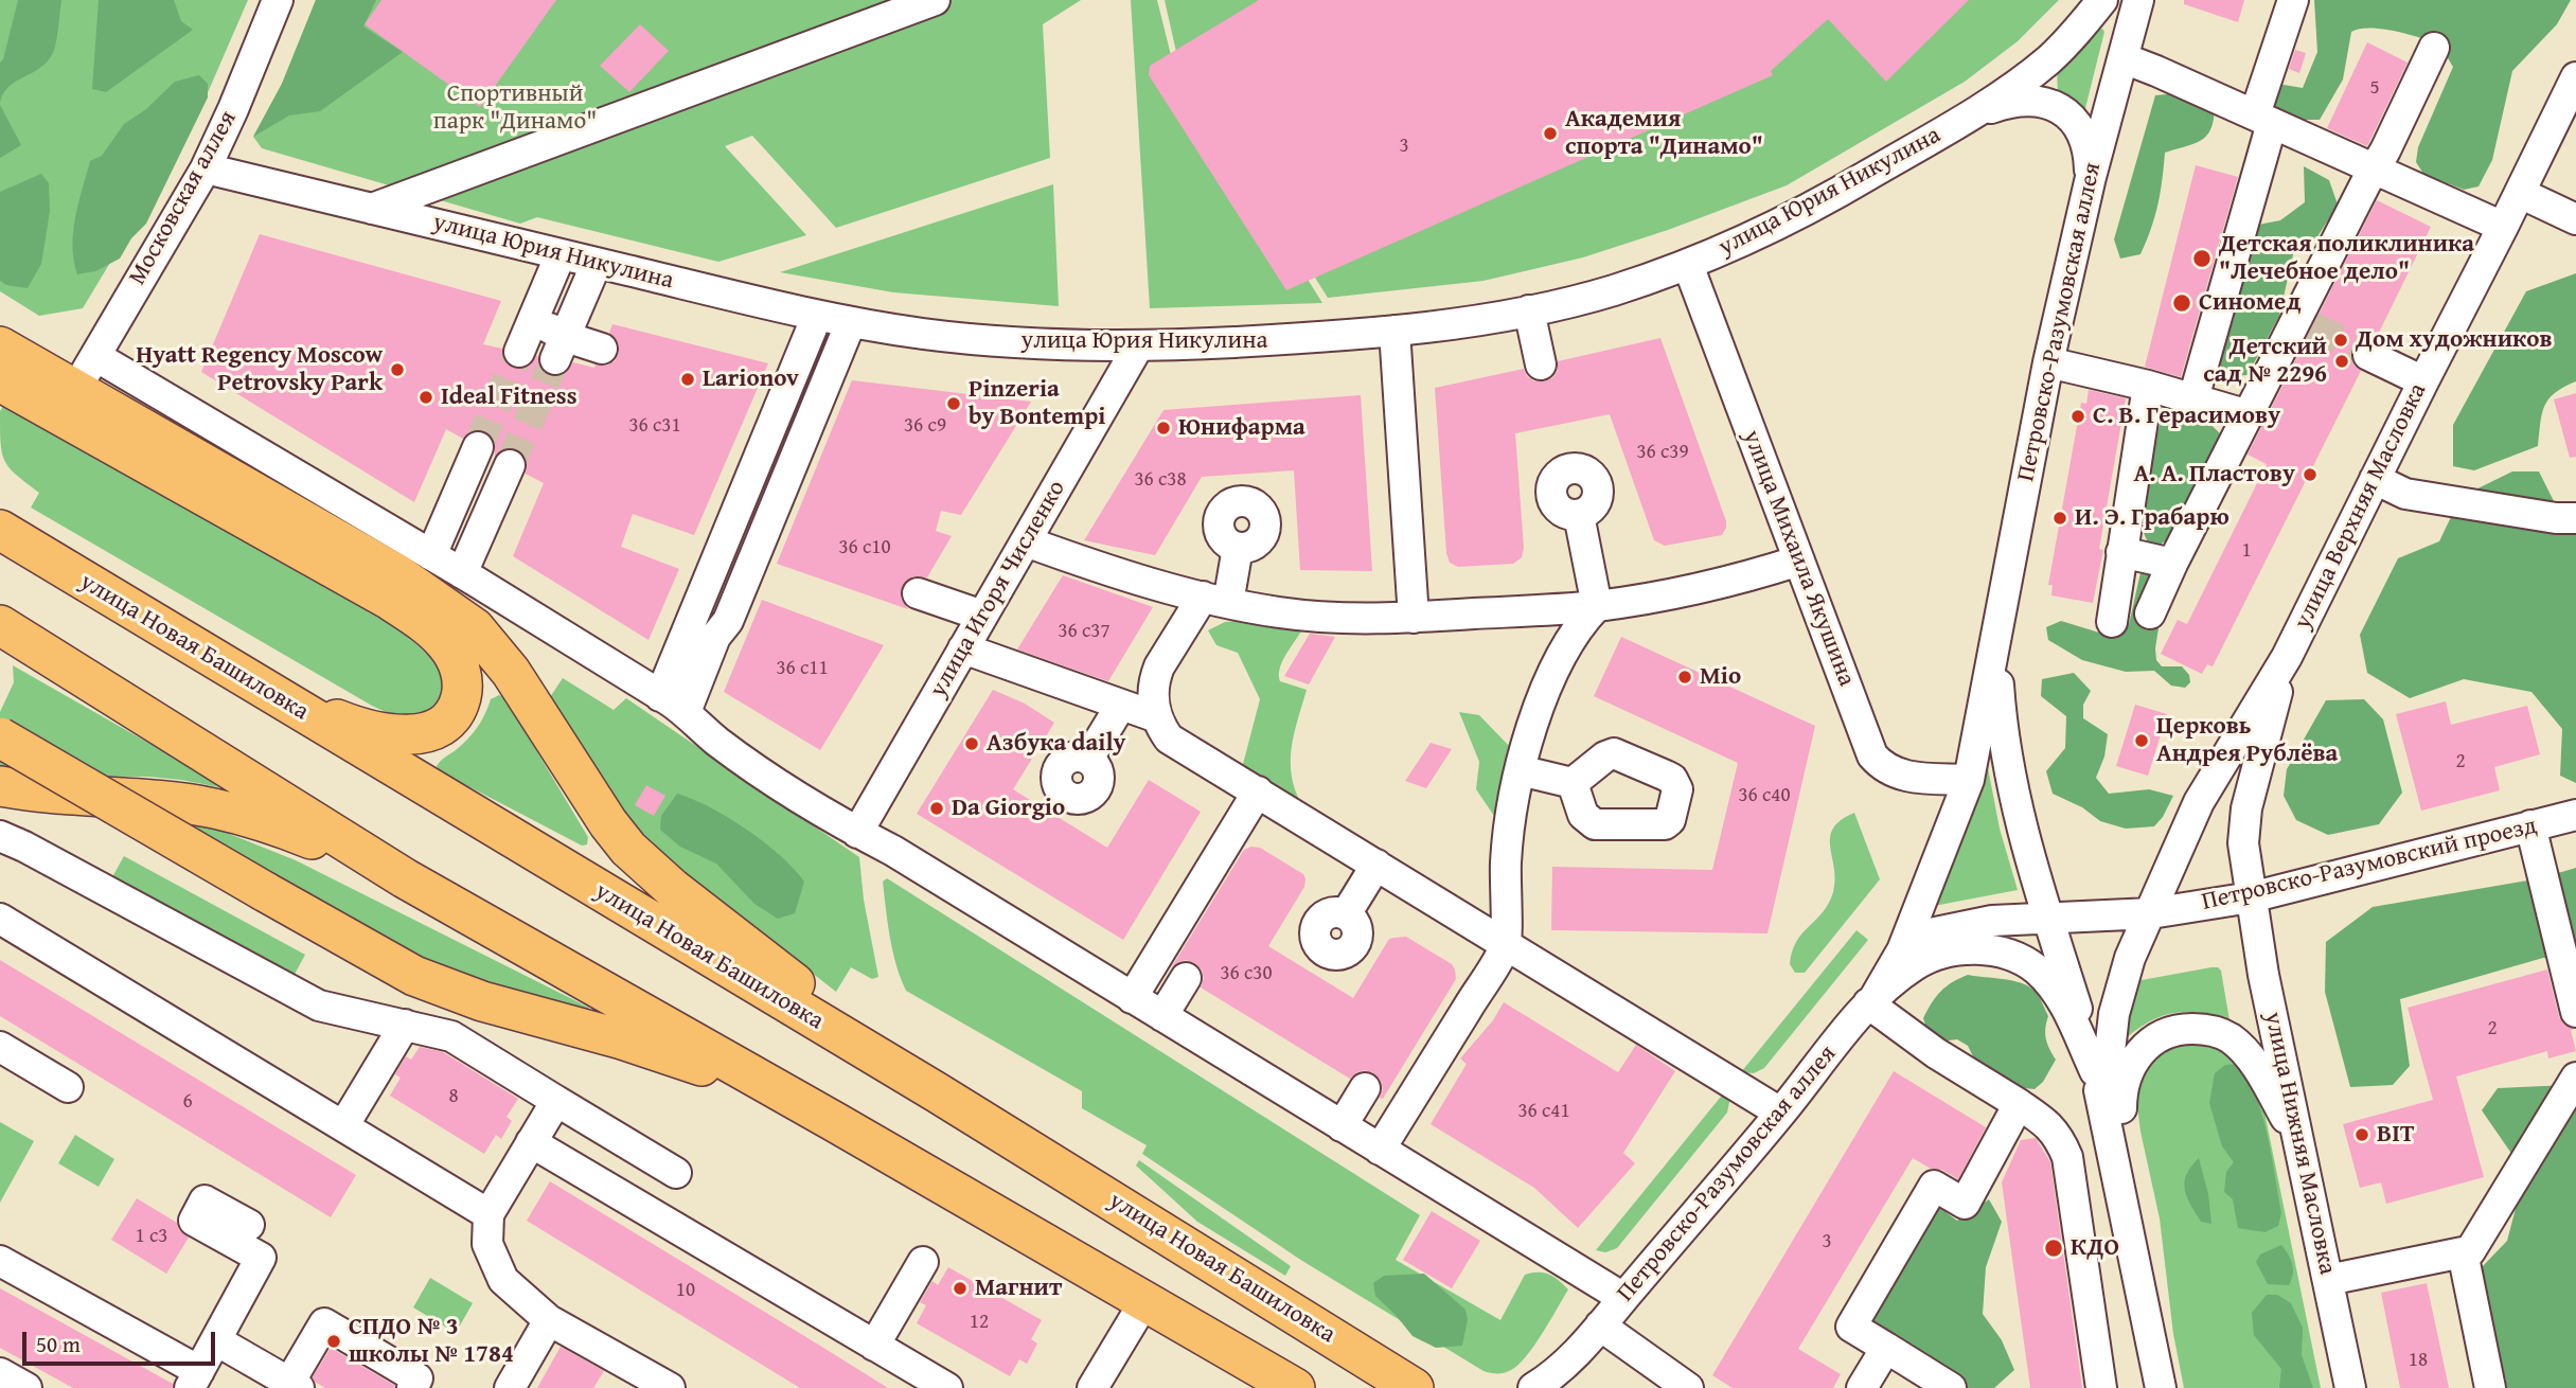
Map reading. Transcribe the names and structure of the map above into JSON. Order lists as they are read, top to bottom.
{
  "streets": {
    "main road": ["улица Новая Башиловка"],
    "street": [
      "улица Юрия Никулина",
      "Московская аллея",
      "Петровско-Разумовская аллея",
      "улица Верхняя Масловка",
      "улица Михаила Якушина",
      "улица Игоря Численко",
      "Петровско-Разумовский проезд",
      "улица Нижняя Масловка"
    ]
  },
  "crossings": [
    ["улица Юрия Никулина", "Московская аллея"],
    ["улица Юрия Никулина", "Петровско-Разумовская аллея"],
    ["улица Юрия Никулина", "улица Михаила Якушина"],
    ["улица Юрия Никулина", "улица Игоря Численко"],
    ["Петровско-Разумовская аллея", "улица Михаила Якушина"],
    ["Петровско-Разумовская аллея", "Петровско-Разумовский проезд"],
    ["улица Верхняя Масловка", "Петровско-Разумовский проезд"],
    ["улица Верхняя Масловка", "улица Нижняя Масловка"],
    ["Петровско-Разумовский проезд", "улица Нижняя Масловка"]
  ],
  "parks": ["Спортивный парк \"Динамо\""],
  "places": [
    "Академия спорта \"Динамо\"",
    "Детская поликлиника \"Лечебное дело\"",
    "Синомед",
    "Дом художников",
    "Детский сад № 2296",
    "Hyatt Regency Moscow Petrovsky Park",
    "Larionov",
    "Ideal Fitness",
    "Pinzeria by Bontempi",
    "С. В. Герасимову",
    "Юнифарма",
    "А. А. Пластову",
    "И. Э. Грабарю",
    "Mio",
    "Церковь Андрея Рублёва",
    "Азбука daily",
    "Da Giorgio",
    "BIT",
    "КДО",
    "Магнит",
    "СПДО № 3 школы № 1784"
  ],
  "house_numbers": [
    "5",
    "3",
    "36 с31",
    "36 с9",
    "36 с39",
    "36 с38",
    "36 с10",
    "1",
    "36 с37",
    "36 с11",
    "2",
    "36 с40",
    "36 с30",
    "2",
    "8",
    "6",
    "36 с41",
    "1 с3",
    "3",
    "10",
    "12",
    "18"
  ],
  "scale_bar": "50 m"
}
